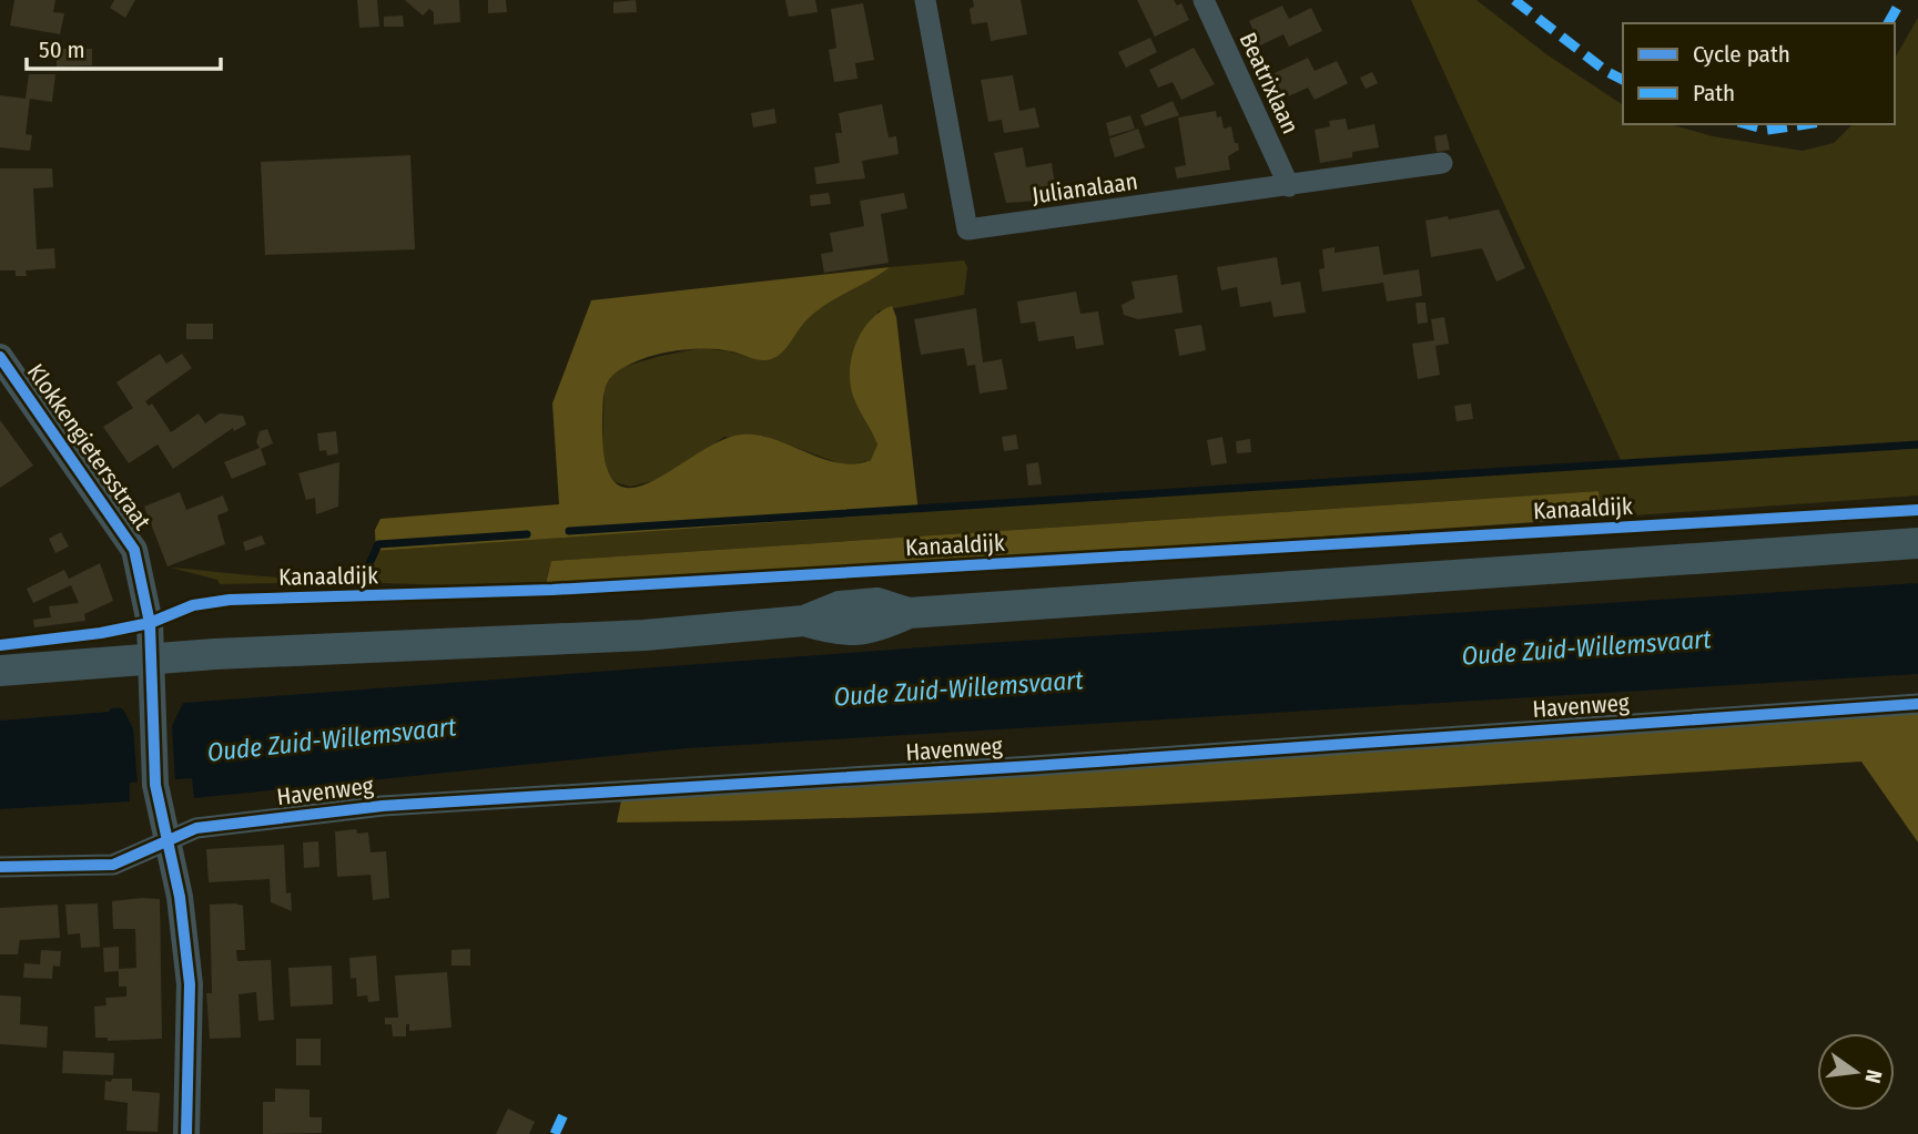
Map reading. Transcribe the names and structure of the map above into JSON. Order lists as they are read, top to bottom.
{
  "streets": {
    "street": [
      "Beatrixlaan",
      "Julianalaan",
      "Klokkengietersstraat",
      "Havenweg"
    ],
    "cycle path": ["Kanaaldijk"]
  },
  "crossings": [
    ["Beatrixlaan", "Julianalaan"],
    ["Klokkengietersstraat", "Havenweg"]
  ],
  "water": ["Oude Zuid-Willemsvaart"],
  "legend": ["Cycle path", "Path"],
  "scale_bar": "50 m",
  "north": "right"
}
